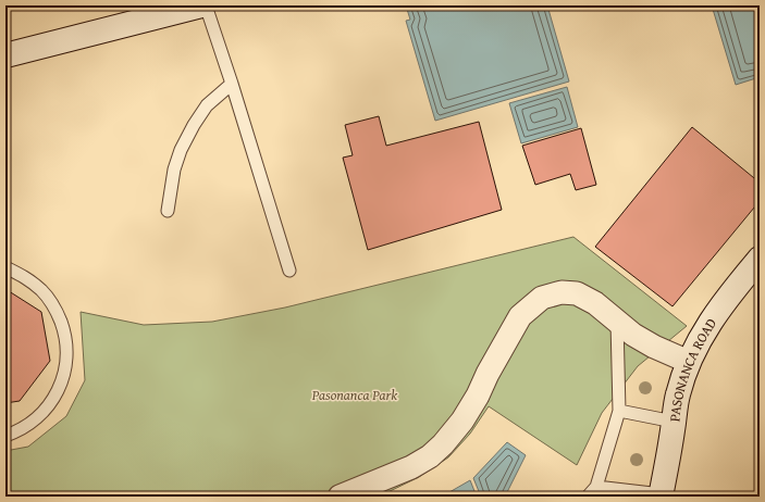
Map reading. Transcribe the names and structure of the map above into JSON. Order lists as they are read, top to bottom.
{
  "streets": {
    "street": ["PASONANCA ROAD"]
  },
  "parks": ["Pasonanca Park"]
}
